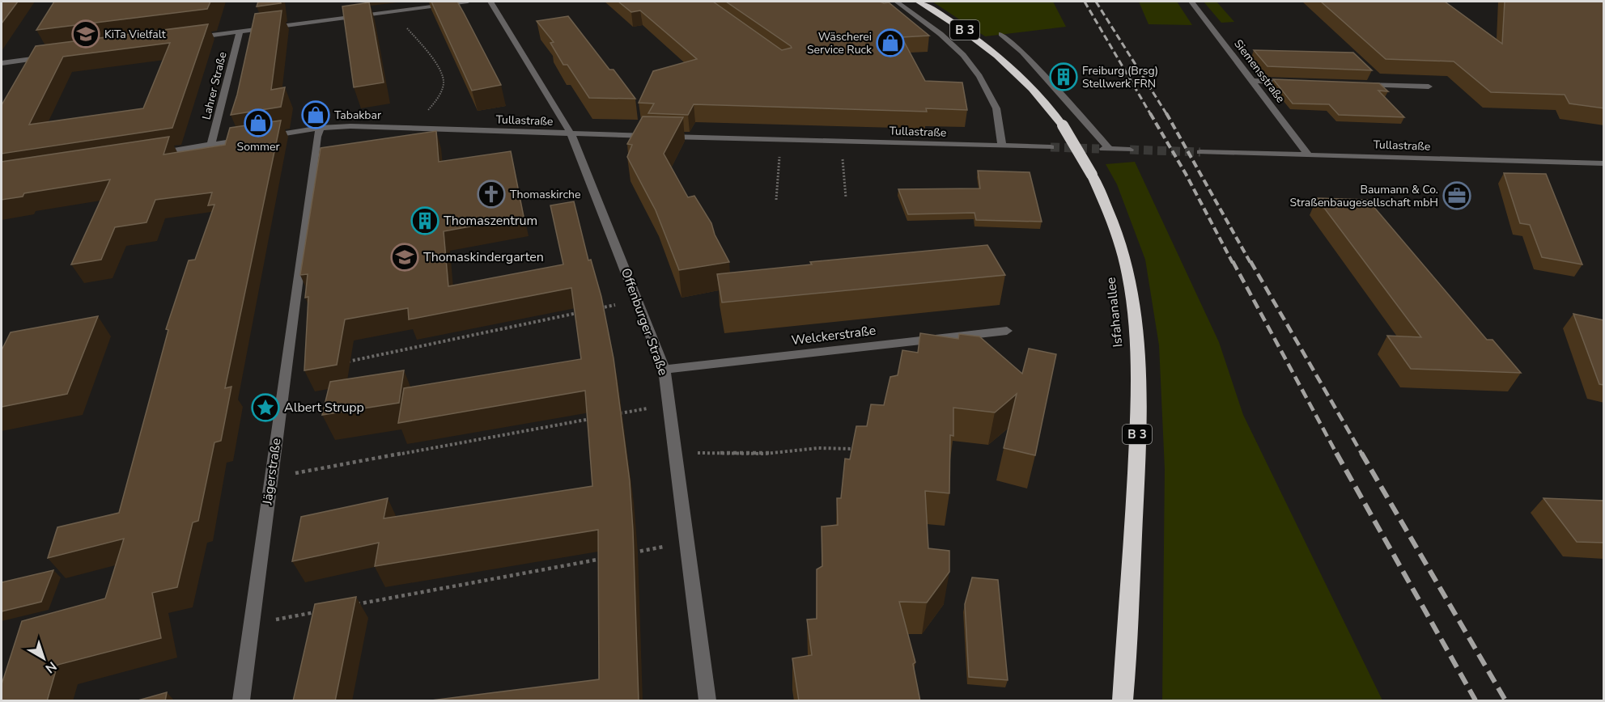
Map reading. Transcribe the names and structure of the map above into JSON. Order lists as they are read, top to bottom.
{
  "streets": {
    "highway": ["B 3", "Isfahanallee"],
    "street": [
      "Siemensstraße",
      "Lahrer Straße",
      "Tullastraße",
      "Offenburger Straße",
      "Welckerstraße",
      "Jägerstraße"
    ]
  },
  "crossings": [
    ["Siemensstraße", "Tullastraße"],
    ["Lahrer Straße", "Tullastraße"],
    ["Tullastraße", "Offenburger Straße"],
    ["Tullastraße", "Jägerstraße"],
    ["Offenburger Straße", "Welckerstraße"]
  ],
  "places": {
    "school or university": ["KiTa Vielfalt", "Thomaskindergarten"],
    "shop": ["Wäscherei Service Ruck", "Tabakbar", "Sommer"],
    "building": ["Freiburg (Brsg) Stellwerk FRN", "Thomaszentrum"],
    "church": ["Thomaskirche"],
    "office": ["Baumann & Co. Straßenbaugesellschaft mbH"],
    "place": ["Albert Strupp"]
  },
  "north": "bottom right"
}
